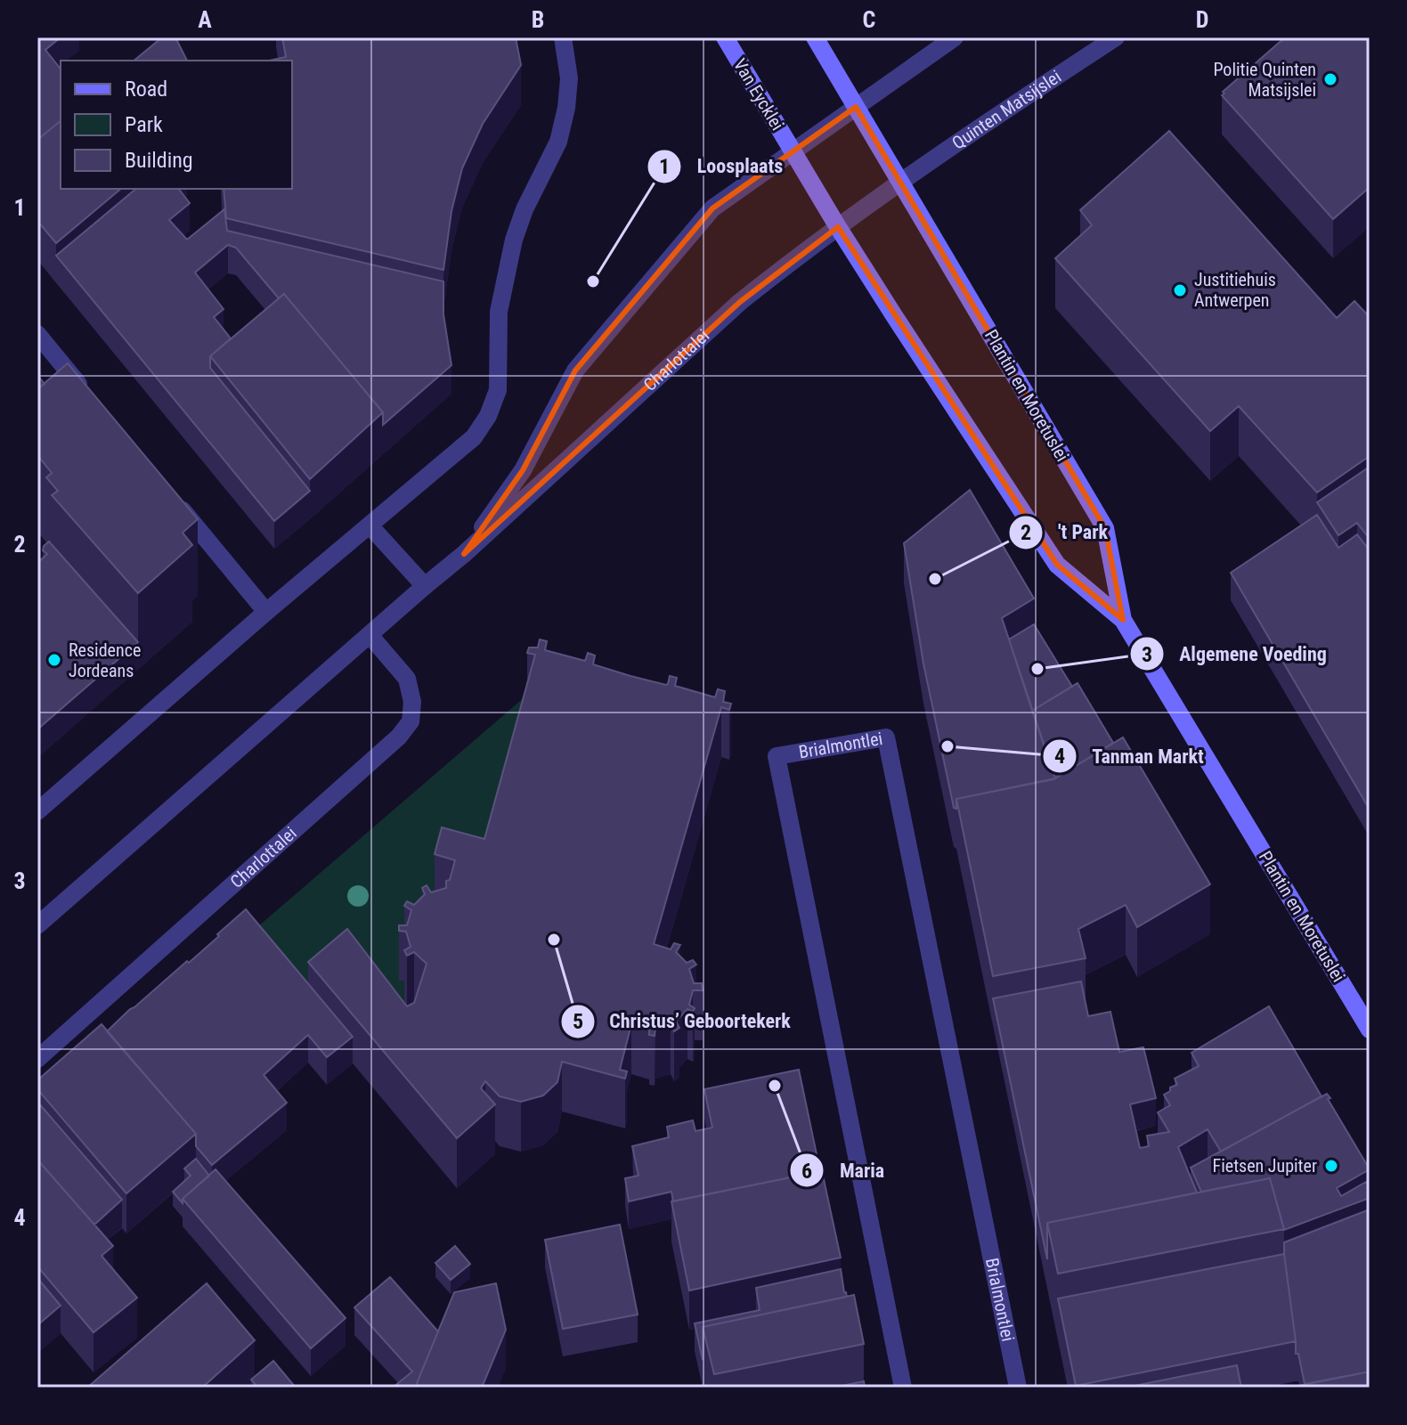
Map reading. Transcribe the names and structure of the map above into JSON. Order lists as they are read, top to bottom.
{
  "streets": {
    "main road": ["Van Eycklei", "Plantin en Moretuslei"],
    "street": ["Quinten Matsijslei", "Charlottalei", "Brialmontlei"]
  },
  "crossings": [
    ["Van Eycklei", "Charlottalei"],
    ["Van Eycklei", "Plantin en Moretuslei"],
    ["Quinten Matsijslei", "Charlottalei"],
    ["Quinten Matsijslei", "Plantin en Moretuslei"],
    ["Charlottalei", "Plantin en Moretuslei"]
  ],
  "places": [
    "Politie Quinten Matsijslei",
    "Loosplaats",
    "Justitiehuis Antwerpen",
    "'t Park",
    "Residence Jordeans",
    "Algemene Voeding",
    "Tanman Markt",
    "Christus’ Geboortekerk",
    "Maria",
    "Fietsen Jupiter"
  ],
  "legend": ["Road", "Park", "Building"],
  "grid": {
    "columns": [
      "A",
      "B",
      "C",
      "D"
    ],
    "rows": [
      "1",
      "2",
      "3",
      "4"
    ]
  }
}
